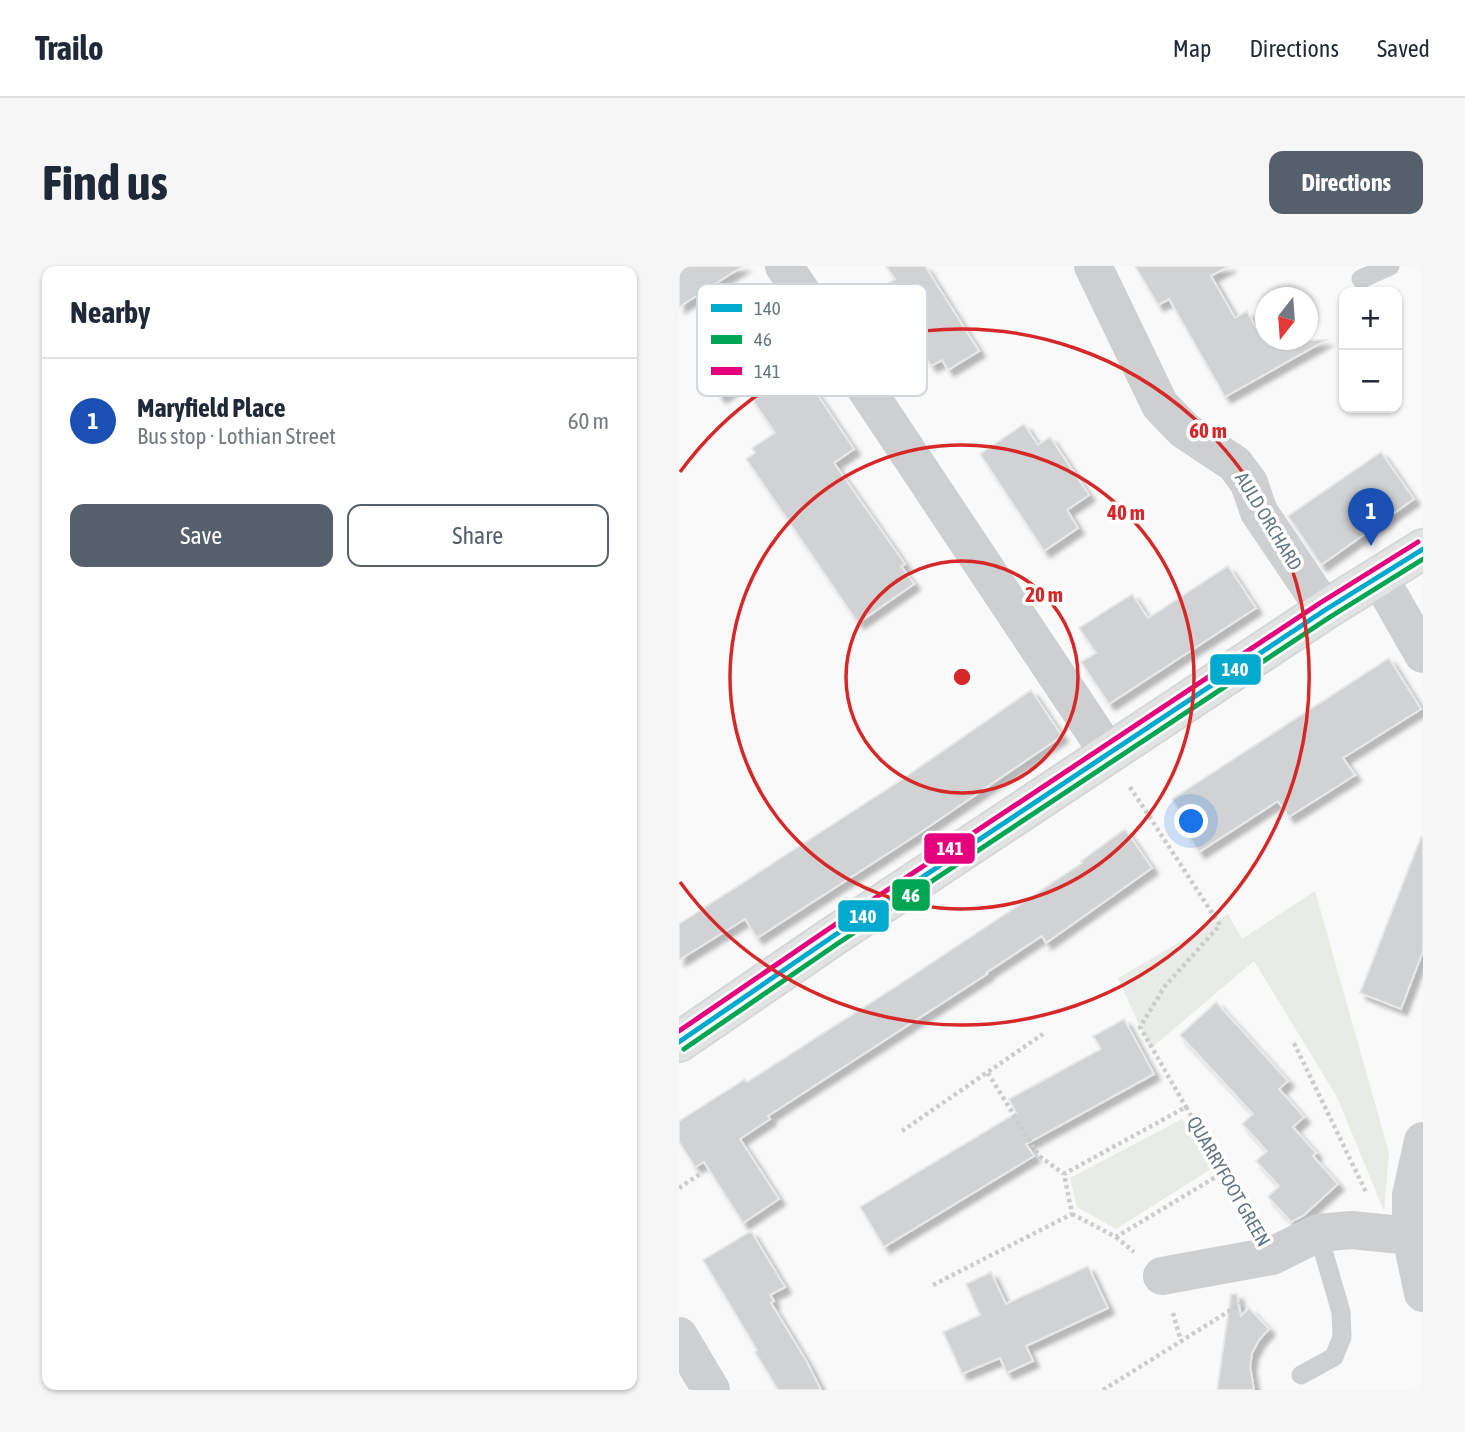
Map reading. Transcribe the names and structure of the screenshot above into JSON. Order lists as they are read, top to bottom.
{
  "streets": {
    "street": ["AULD ORCHARD", "QUARRYFOOT GREEN"]
  },
  "lines": ["transit line 141", "transit line 140", "transit line 46"],
  "legend": ["140", "46", "141"],
  "north": "bottom",
  "page": {
    "header": "Trailo",
    "nav": ["Map", "Directions", "Saved"],
    "buttons": [
      "Directions",
      ["Save", "Share"]
    ],
    "title": "Find us",
    "heading": "Nearby",
    "map_buttons": ["+", "−"],
    "list": [
      {
        "mark": "1",
        "name": "Maryfield Place",
        "note": "Bus stop · Lothian Street",
        "value": "60 m"
      }
    ],
    "pins": "1"
  },
  "rings": ["60 m", "40 m", "20 m"]
}
